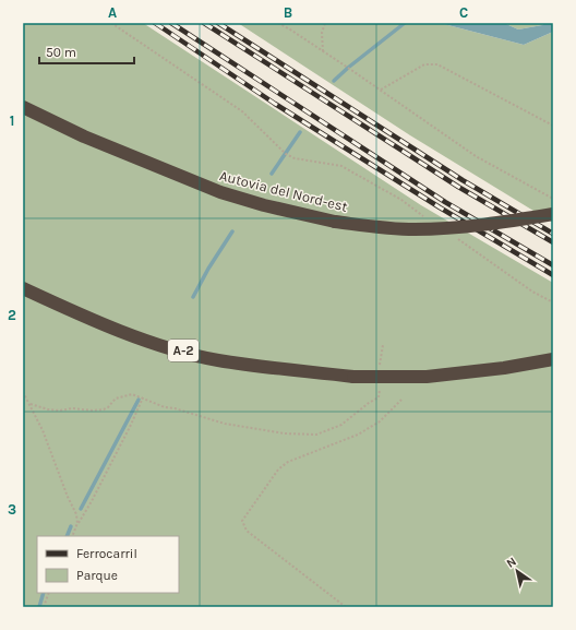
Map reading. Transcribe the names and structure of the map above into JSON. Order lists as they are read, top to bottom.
{
  "streets": {
    "highway": ["Autovia del Nord-est", "A-2"]
  },
  "legend": ["Ferrocarril", "Parque"],
  "scale_bar": "50 m",
  "north": "top left",
  "grid": {
    "columns": ["A", "B", "C"],
    "rows": ["1", "2", "3"]
  }
}
